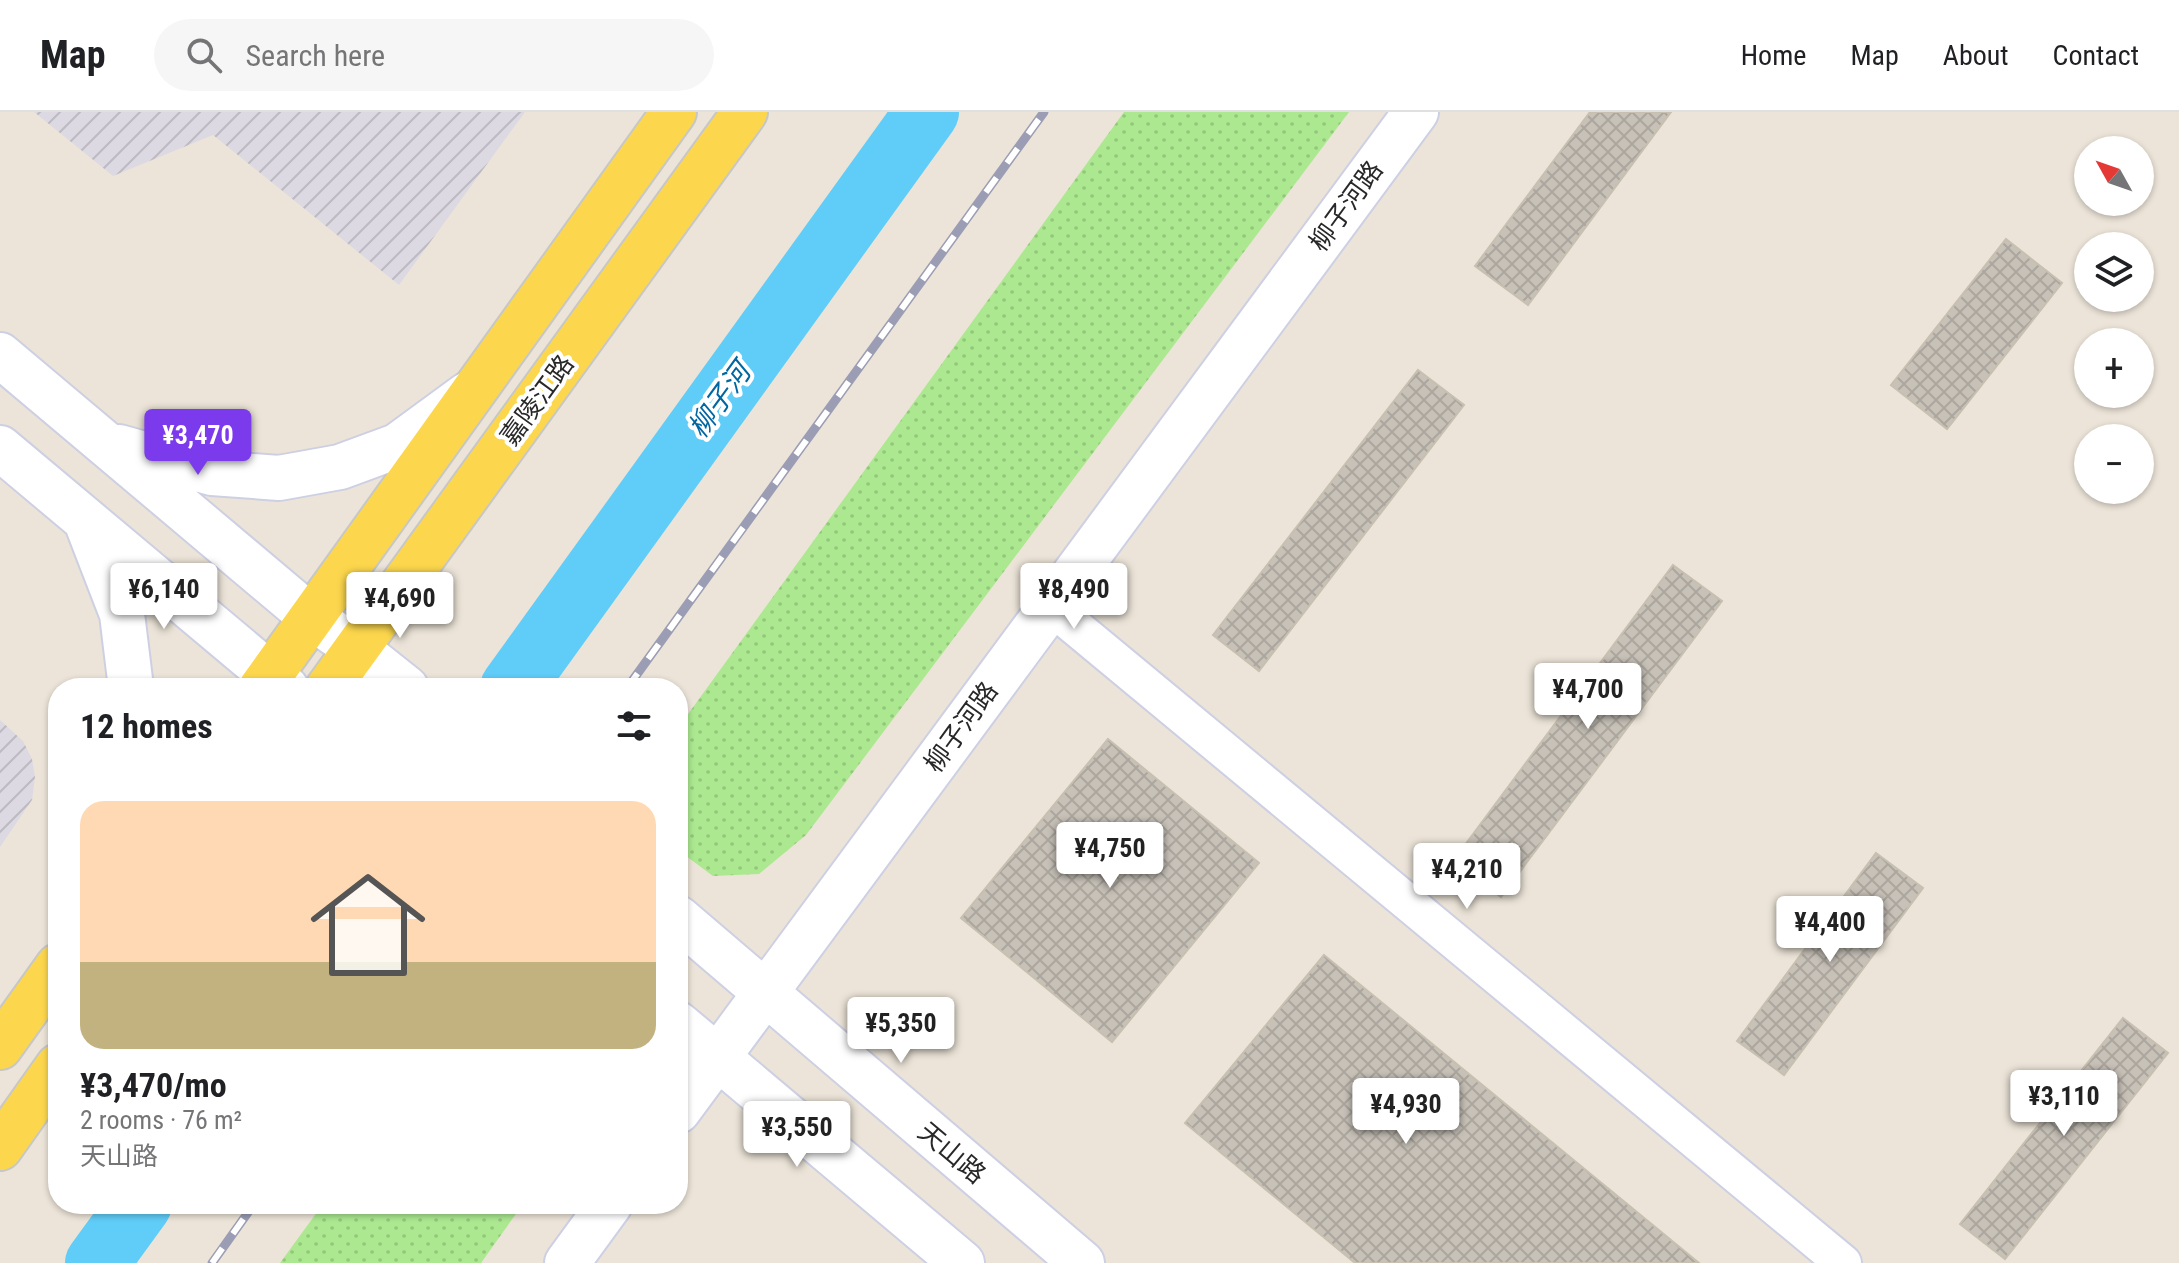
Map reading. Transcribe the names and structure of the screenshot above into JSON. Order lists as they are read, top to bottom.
{
  "streets": {
    "main road": ["嘉陵江路"],
    "street": ["柳子河路", "天山路"]
  },
  "crossings": [
    ["柳子河路", "天山路"]
  ],
  "water": ["柳子河"],
  "north": "top left",
  "page": {
    "header": "Map",
    "search": "Search here",
    "nav": [
      "Home",
      "Map",
      "About",
      "Contact"
    ],
    "map_buttons": ["+", "−"],
    "price": [
      "¥3,470",
      "¥6,140",
      "¥8,490",
      "¥4,690",
      "¥4,700",
      "¥4,750",
      "¥4,210",
      "¥4,400",
      "¥5,350",
      "¥3,110",
      "¥4,930",
      "¥3,550"
    ],
    "heading": "12 homes",
    "list": [
      {
        "name": "¥3,470/mo",
        "note": "2 rooms · 76 m² · 天山路"
      }
    ]
  }
}
